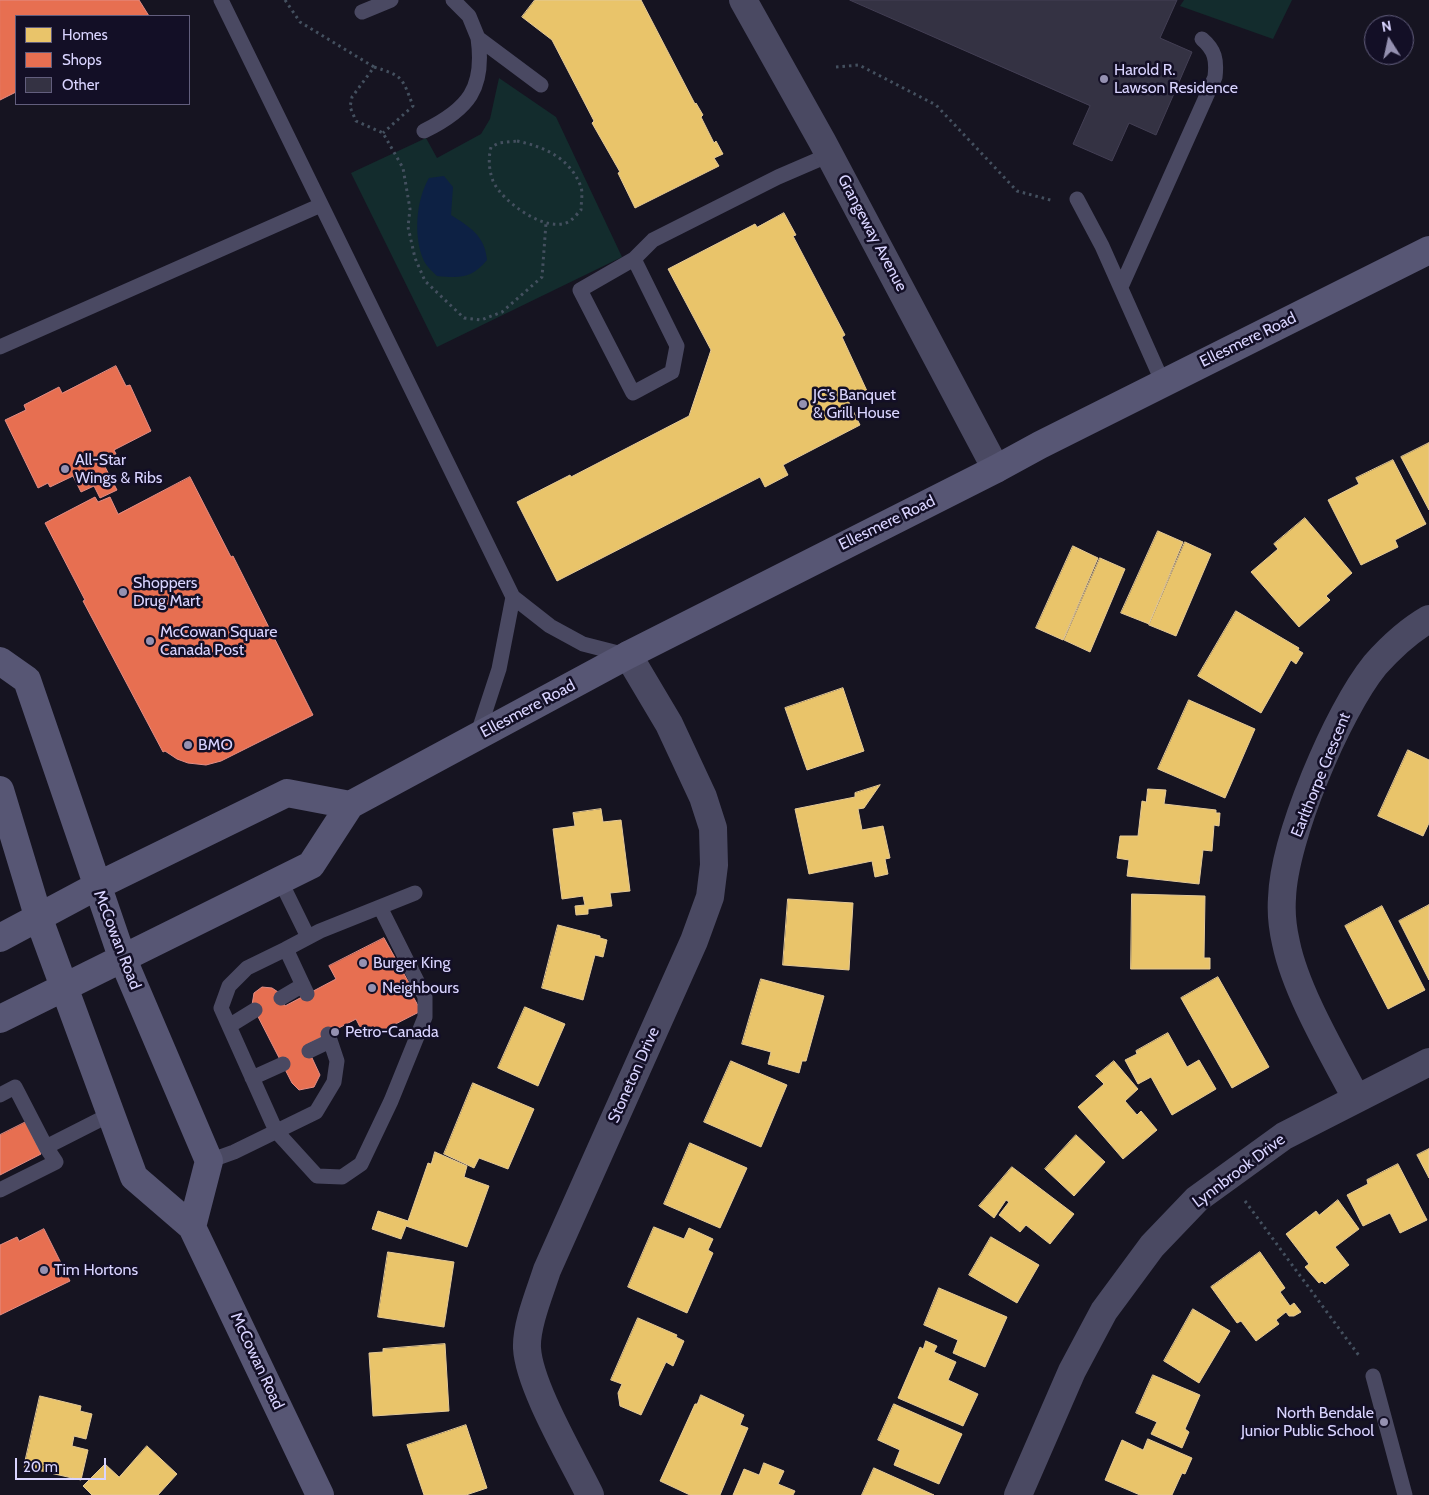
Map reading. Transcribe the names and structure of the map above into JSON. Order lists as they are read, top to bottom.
{
  "streets": {
    "main road": ["Ellesmere Road", "McCowan Road"],
    "street": [
      "Grangeway Avenue",
      "Earlthorpe Crescent",
      "Stoneton Drive",
      "Lynnbrook Drive"
    ]
  },
  "crossings": [
    ["Grangeway Avenue", "Ellesmere Road"],
    ["Ellesmere Road", "McCowan Road"],
    ["Ellesmere Road", "Stoneton Drive"],
    ["Earlthorpe Crescent", "Lynnbrook Drive"]
  ],
  "places": [
    "Harold R. Lawson Residence",
    "JC’s Banquet & Grill House",
    "All-Star Wings & Ribs",
    "Shoppers Drug Mart",
    "McCowan Square Canada Post",
    "BMO",
    "Burger King",
    "Neighbours",
    "Petro-Canada",
    "Tim Hortons",
    "North Bendale Junior Public School"
  ],
  "legend": ["Homes", "Shops", "Other"],
  "scale_bar": "20 m",
  "north": "top"
}
